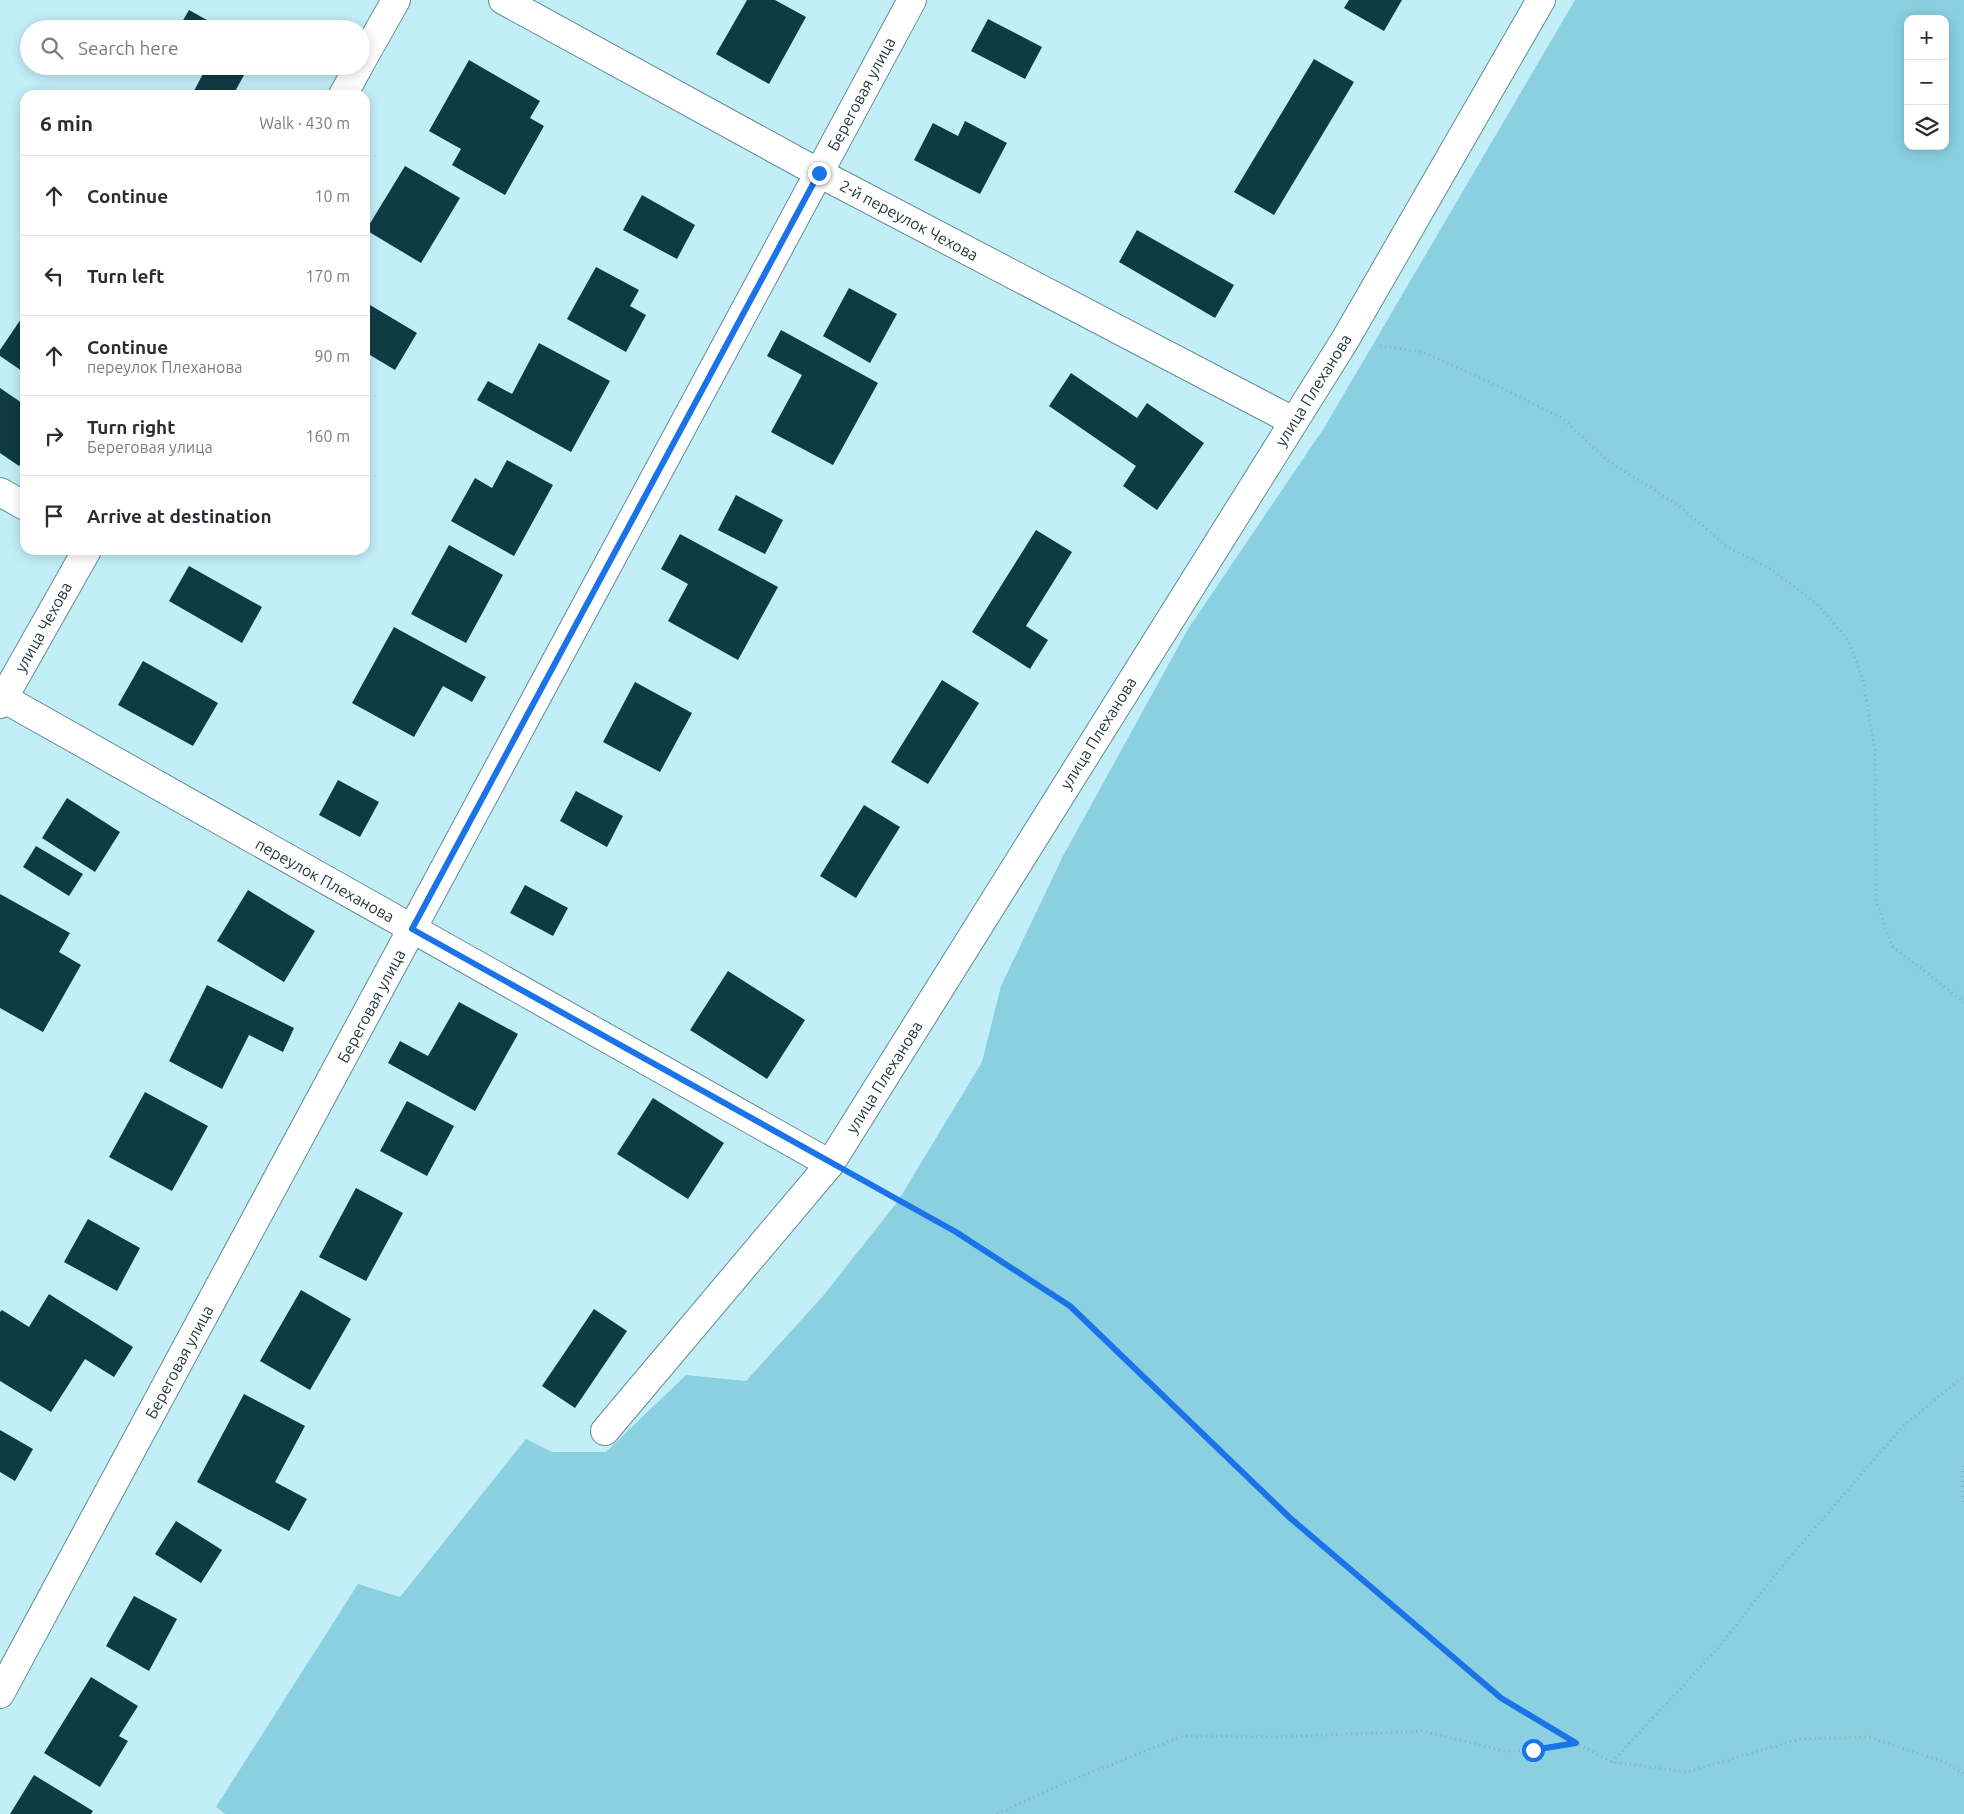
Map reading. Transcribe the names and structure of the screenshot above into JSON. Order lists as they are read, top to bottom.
{
  "streets": {
    "street": [
      "Береговая улица",
      "2-й переулок Чехова",
      "улица Плеханова",
      "улица Чехова",
      "переулок Плеханова"
    ]
  },
  "crossings": [
    ["Береговая улица", "2-й переулок Чехова"],
    ["Береговая улица", "переулок Плеханова"],
    ["2-й переулок Чехова", "улица Плеханова"],
    ["улица Плеханова", "переулок Плеханова"],
    ["улица Чехова", "переулок Плеханова"]
  ],
  "page": {
    "map_buttons": ["+", "−"],
    "search": "Search here",
    "heading": ["6 min", "Walk · 430 m"],
    "list": [
      ["Continue", "10 m"],
      ["Turn left", "170 m"],
      ["Continue", "переулок Плеханова", "90 m"],
      ["Turn right", "Береговая улица", "160 m"],
      "Arrive at destination"
    ]
  }
}
